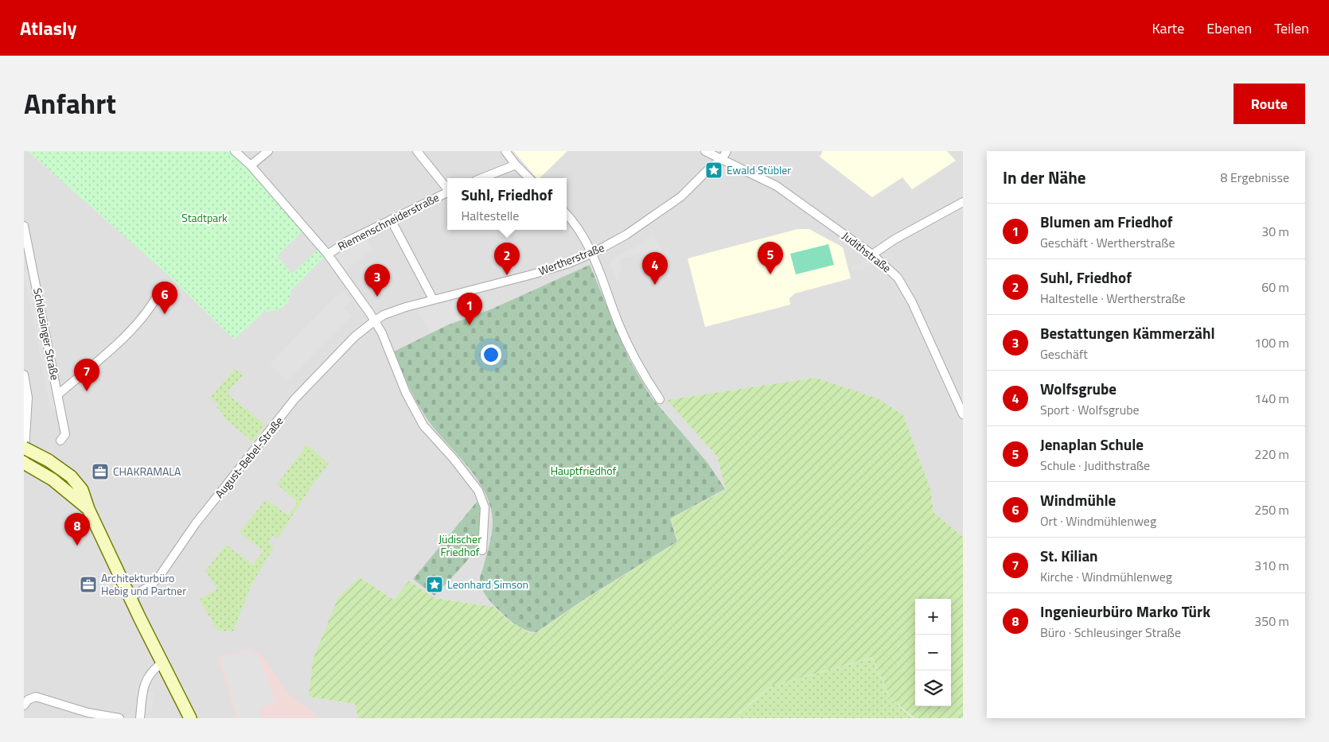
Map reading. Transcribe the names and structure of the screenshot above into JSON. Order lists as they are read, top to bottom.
{
  "streets": {
    "street": [
      "Riemenschneiderstraße",
      "Judithstraße",
      "Wertherstraße",
      "Schleusinger Straße",
      "August-Bebel-Straße"
    ]
  },
  "crossings": [
    ["Judithstraße", "Wertherstraße"],
    ["Wertherstraße", "August-Bebel-Straße"]
  ],
  "parks": ["Stadtpark", "Hauptfriedhof", "Jüdischer Friedhof"],
  "places": {
    "place": ["Ewald Stübler", "Leonhard Simson"],
    "office": ["CHAKRAMALA", "Architekturbüro Hebig und Partner"]
  },
  "page": {
    "header": "Atlasly",
    "nav": ["Karte", "Ebenen", "Teilen"],
    "title": "Anfahrt",
    "buttons": "Route",
    "heading": ["In der Nähe", "8 Ergebnisse"],
    "popup": ["Suhl, Friedhof", "Haltestelle"],
    "list": [
      {
        "mark": "1",
        "name": "Blumen am Friedhof",
        "note": "Geschäft · Wertherstraße",
        "value": "30 m"
      },
      {
        "mark": "2",
        "name": "Suhl, Friedhof",
        "note": "Haltestelle · Wertherstraße",
        "value": "60 m"
      },
      {
        "mark": "3",
        "name": "Bestattungen Kämmerzähl",
        "note": "Geschäft",
        "value": "100 m"
      },
      {
        "mark": "4",
        "name": "Wolfsgrube",
        "note": "Sport · Wolfsgrube",
        "value": "140 m"
      },
      {
        "mark": "5",
        "name": "Jenaplan Schule",
        "note": "Schule · Judithstraße",
        "value": "220 m"
      },
      {
        "mark": "6",
        "name": "Windmühle",
        "note": "Ort · Windmühlenweg",
        "value": "250 m"
      },
      {
        "mark": "7",
        "name": "St. Kilian",
        "note": "Kirche · Windmühlenweg",
        "value": "310 m"
      },
      {
        "mark": "8",
        "name": "Ingenieurbüro Marko Türk",
        "note": "Büro · Schleusinger Straße",
        "value": "350 m"
      }
    ],
    "pins": [
      "5",
      "2",
      "4",
      "3",
      "6",
      "1",
      "7",
      "8"
    ],
    "map_buttons": ["+", "−"]
  }
}
